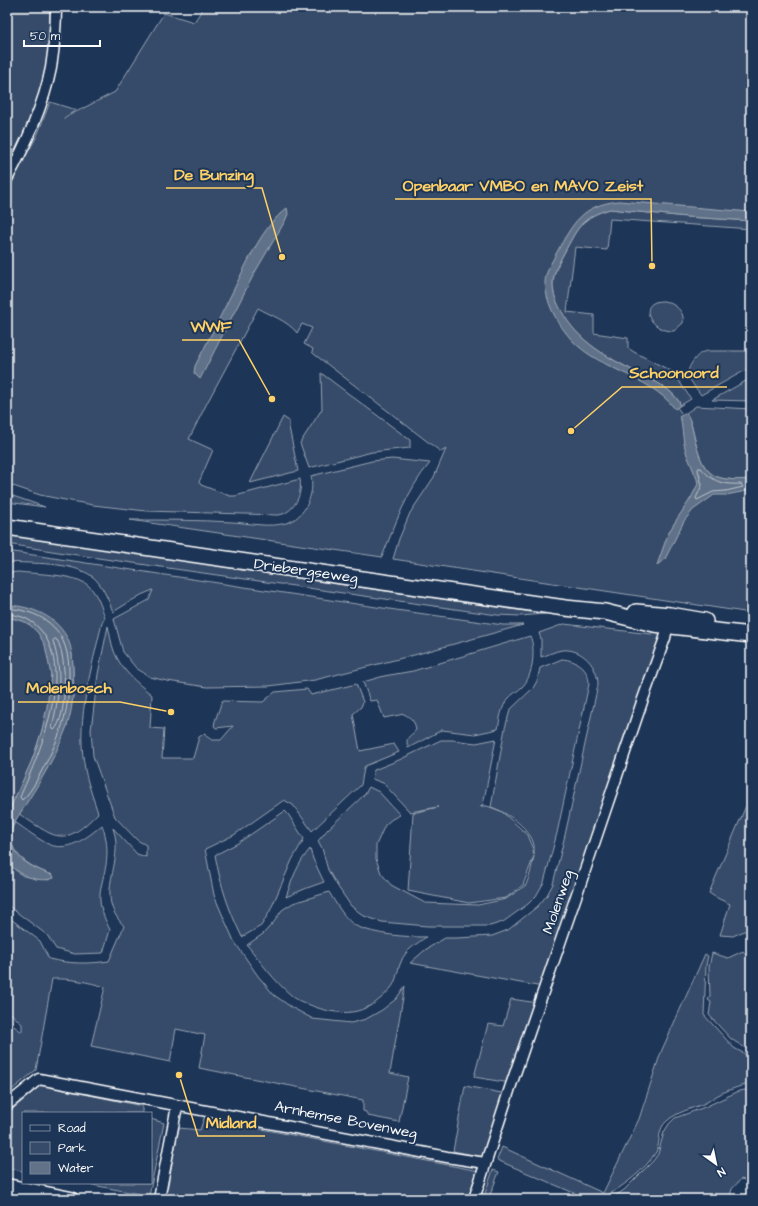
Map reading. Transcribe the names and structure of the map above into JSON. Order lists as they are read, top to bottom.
{
  "streets": {
    "main road": ["Driebergseweg"],
    "street": ["Molenweg", "Arnhemse Bovenweg"]
  },
  "crossings": [
    ["Driebergseweg", "Molenweg"],
    ["Molenweg", "Arnhemse Bovenweg"]
  ],
  "places": [
    "De Bunzing",
    "Openbaar VMBO en MAVO Zeist",
    "WWF",
    "Schoonoord",
    "Molenbosch",
    "Midland"
  ],
  "legend": ["Road", "Park", "Water"],
  "scale_bar": "50 m",
  "north": "bottom right"
}
